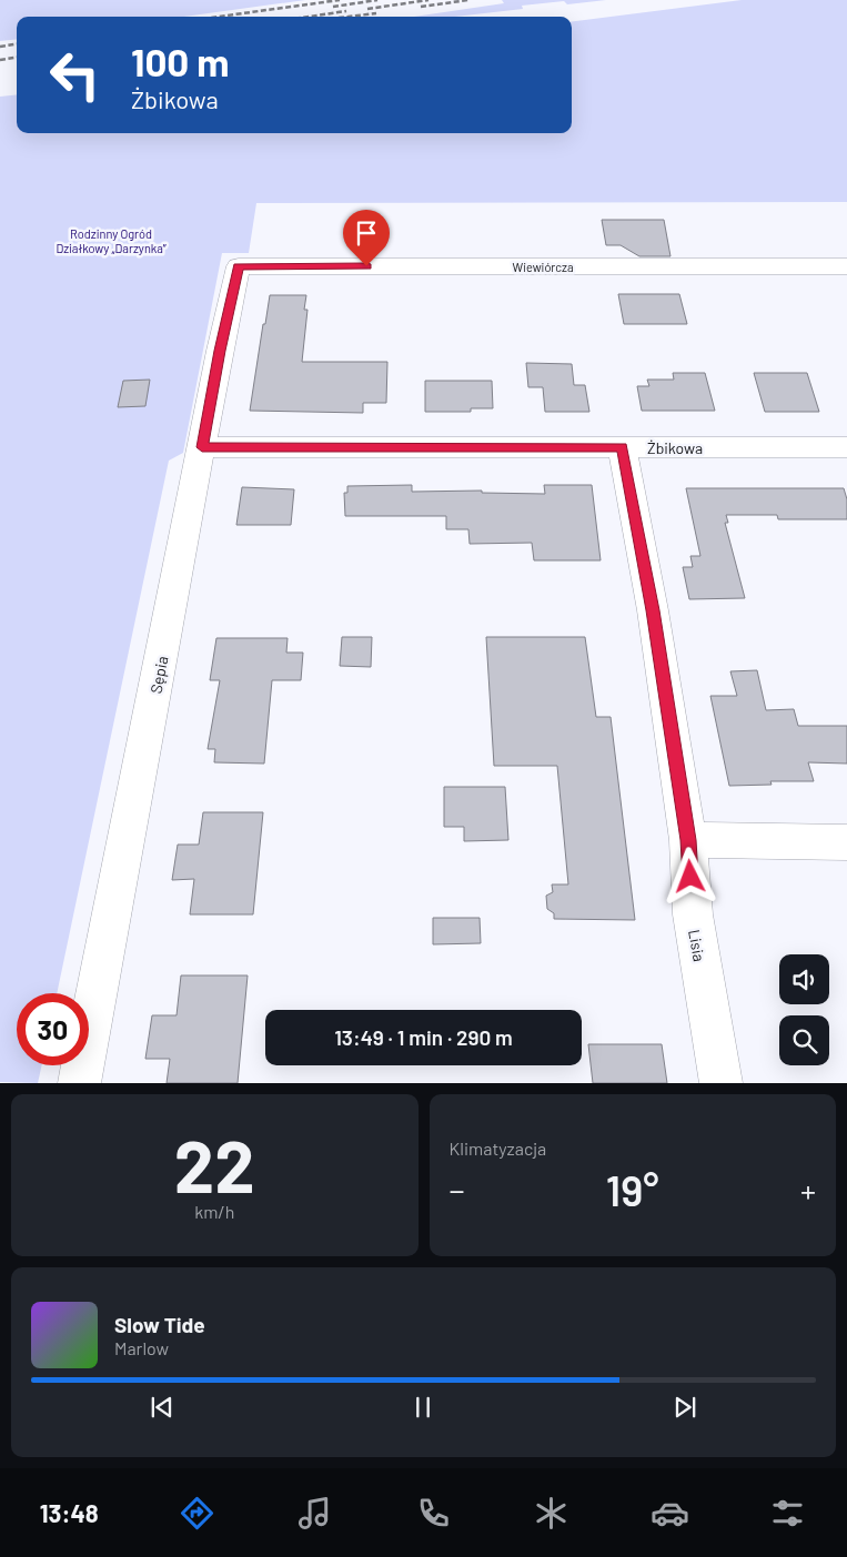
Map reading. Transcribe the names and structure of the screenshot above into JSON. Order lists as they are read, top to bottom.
{
  "streets": {
    "street": [
      "Wiewiórcza",
      "Żbikowa",
      "Sępia",
      "Lisia"
    ]
  },
  "crossings": [
    ["Wiewiórcza", "Sępia"],
    ["Żbikowa", "Sępia"],
    ["Żbikowa", "Lisia"]
  ],
  "parks": ["Rodzinny Ogród Działkowy „Darzynka”"],
  "page": {
    "turn": ["100 m", "Żbikowa"],
    "limit": "30",
    "trip": "13:49 · 1 min · 290 m",
    "tile": [
      ["22", "km/h"],
      "Klimatyzacja"
    ],
    "heat": ["−", "19°", "+"],
    "song": ["Slow Tide", "Marlow"],
    "tabs": "13:48"
  }
}
